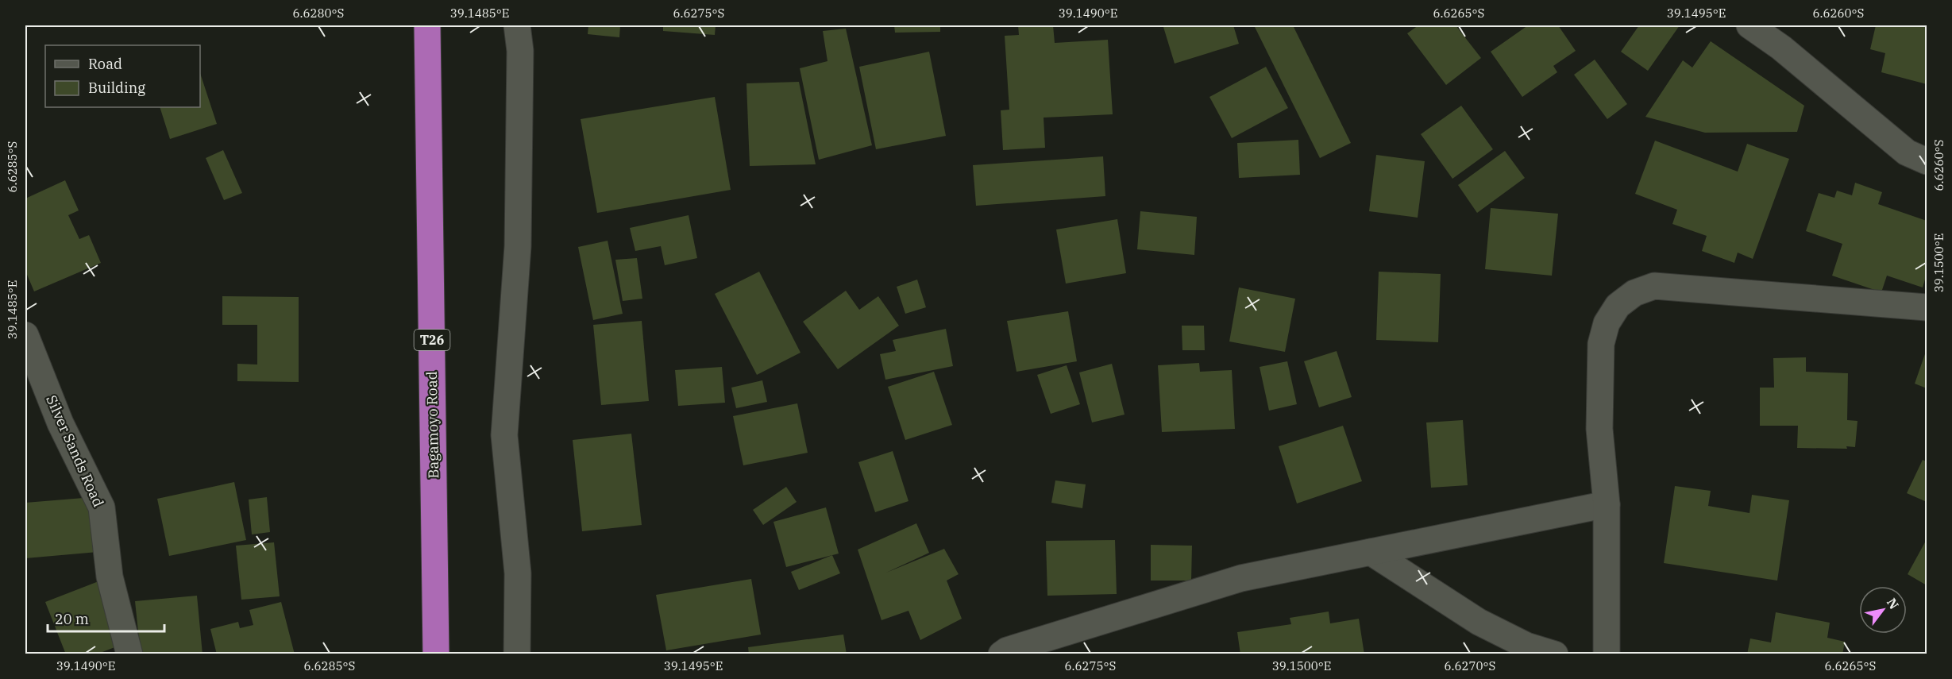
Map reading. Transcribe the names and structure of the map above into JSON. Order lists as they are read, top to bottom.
{
  "streets": {
    "highway": ["T26", "Bagamoyo Road"],
    "street": ["Silver Sands Road"]
  },
  "legend": ["Road", "Building"],
  "scale_bar": "20 m",
  "north": "top right",
  "coordinates": [
    "6.6280°S",
    "39.1485°E",
    "6.6275°S",
    "39.1490°E",
    "6.6265°S",
    "39.1495°E",
    "6.6260°S",
    "6.6285°S",
    "39.1500°E",
    "6.6270°S"
  ]
}
